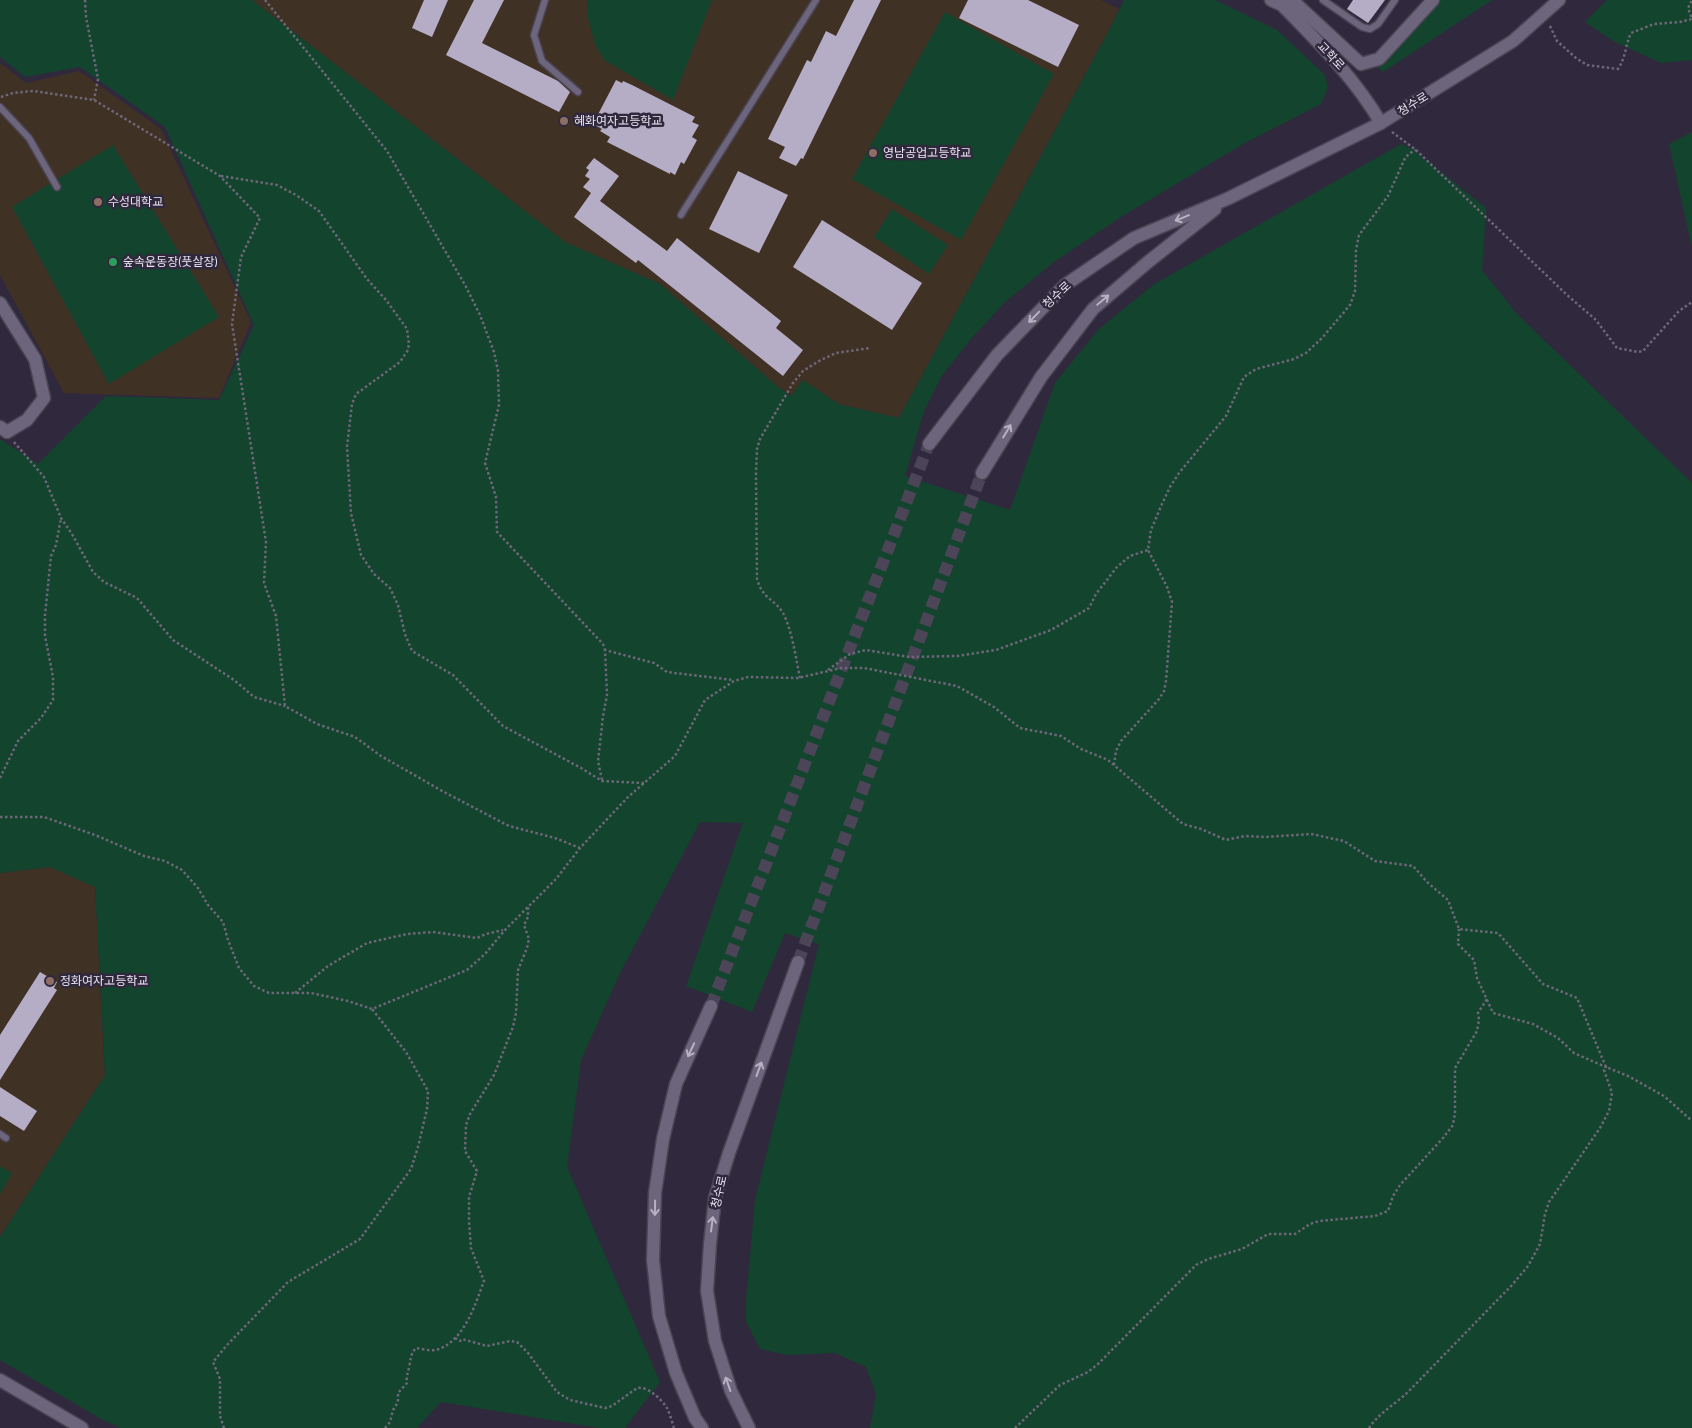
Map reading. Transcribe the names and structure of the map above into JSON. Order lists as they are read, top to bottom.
{
  "streets": {
    "main road": ["교학로", "청수로"]
  },
  "crossings": [
    ["교학로", "청수로"]
  ],
  "places": [
    "혜화여자고등학교",
    "영남공업고등학교",
    "수성대학교",
    "숲속운동장(풋살장)",
    "정화여자고등학교"
  ]
}
